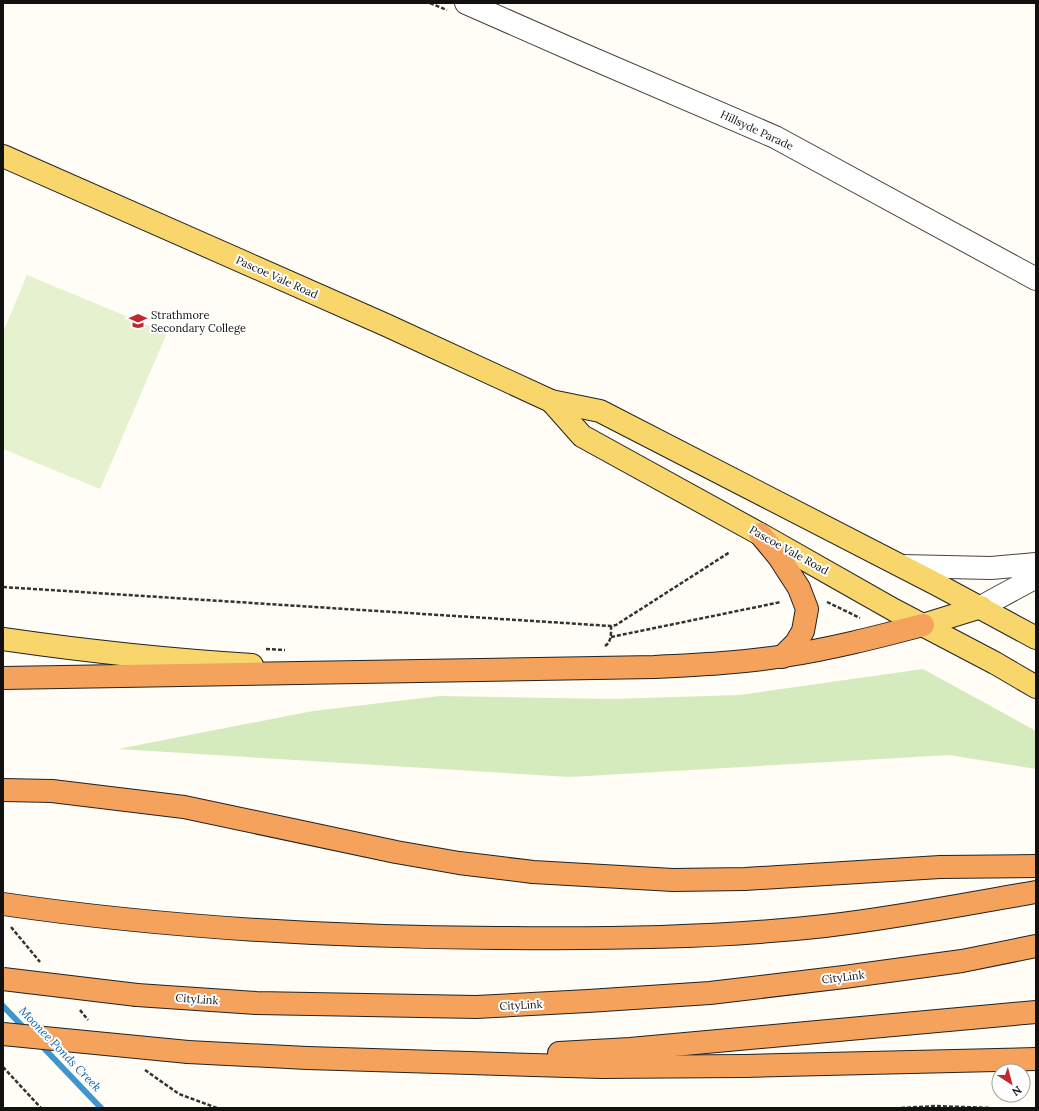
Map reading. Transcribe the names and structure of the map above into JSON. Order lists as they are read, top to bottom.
{
  "streets": {
    "highway": ["CityLink"],
    "main road": ["Pascoe Vale Road"],
    "street": ["Hillsyde Parade"]
  },
  "water": ["Moonee Ponds Creek"],
  "places": {
    "school or university": ["Strathmore Secondary College"]
  },
  "north": "bottom right"
}
